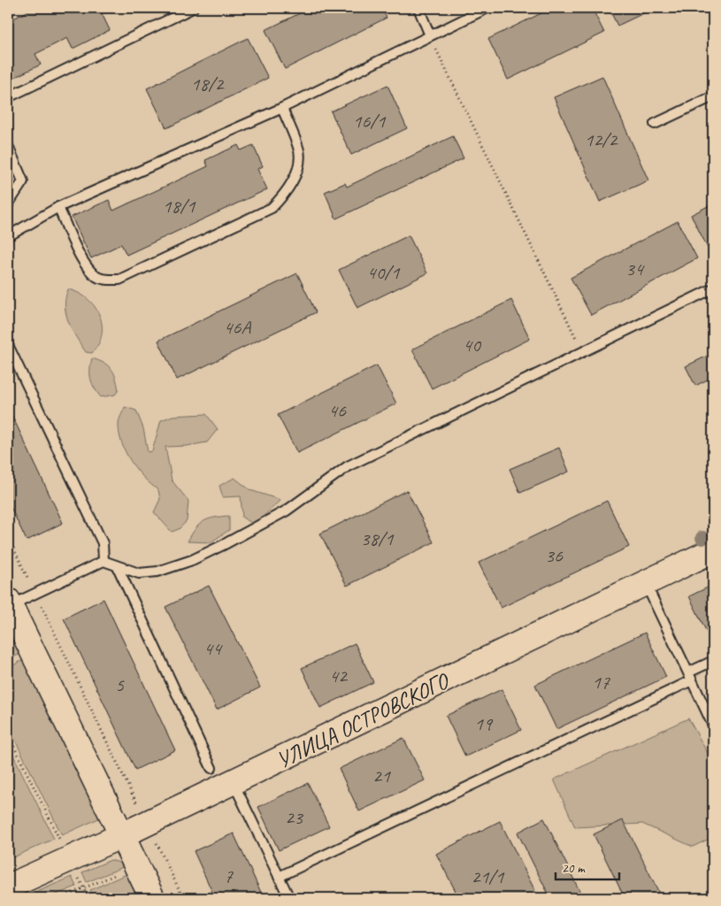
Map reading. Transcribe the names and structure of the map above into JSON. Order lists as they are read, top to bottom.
{
  "streets": {
    "street": ["УЛИЦА ОСТРОВСКОГО"]
  },
  "house_numbers": [
    "18/2",
    "16/1",
    "12/2",
    "18/1",
    "34",
    "40/1",
    "46А",
    "40",
    "46",
    "38/1",
    "36",
    "44",
    "42",
    "17",
    "5",
    "19",
    "21",
    "23",
    "7",
    "21/1"
  ],
  "scale_bar": "20 m"
}
